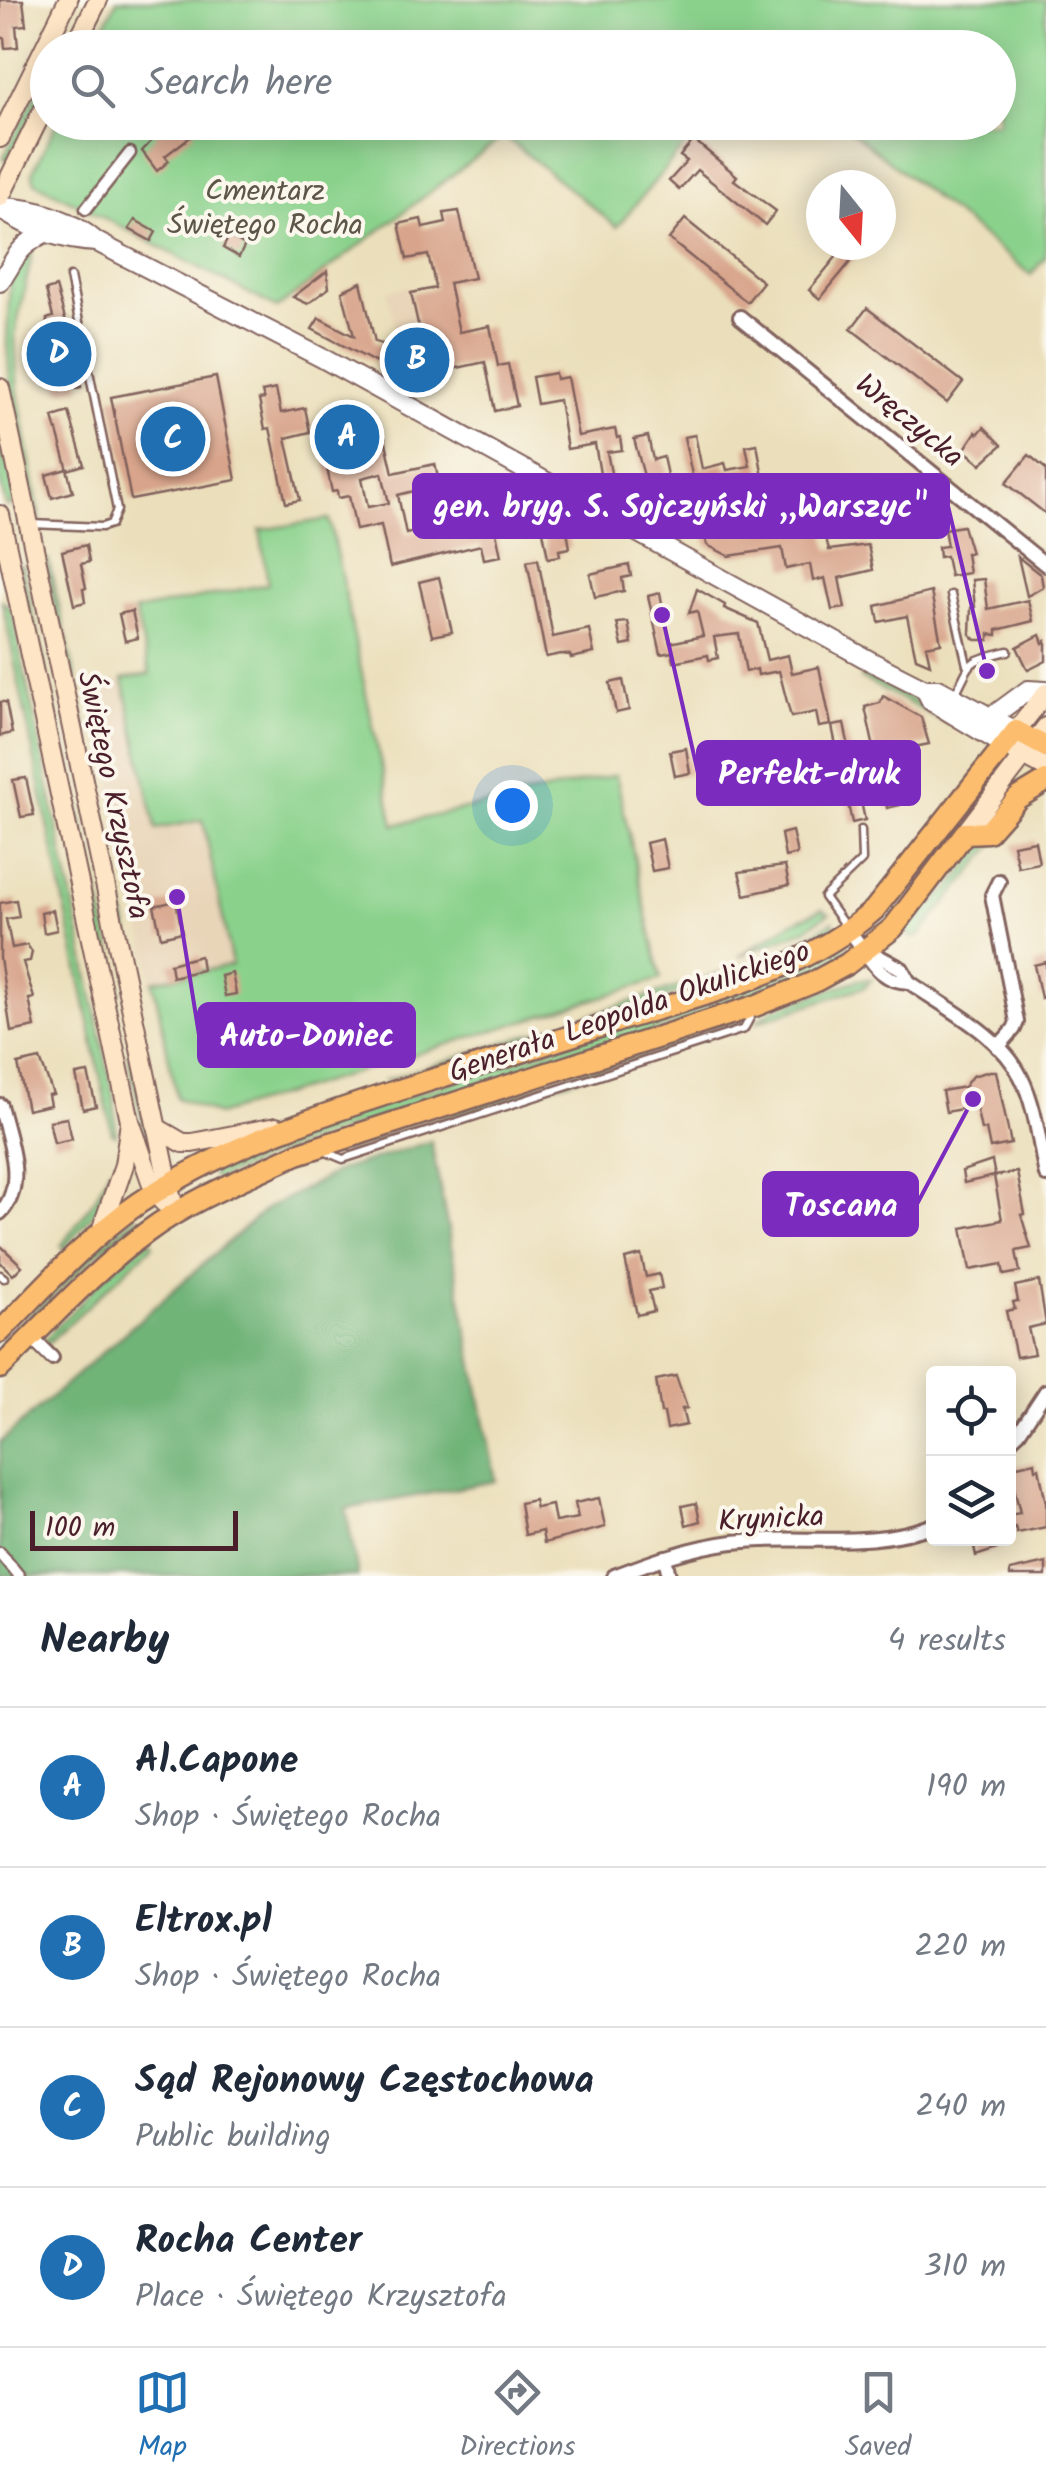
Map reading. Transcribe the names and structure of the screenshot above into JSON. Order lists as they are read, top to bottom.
{
  "streets": {
    "main road": ["Świętego Krzysztofa", "Generała Leopolda Okulickiego"],
    "street": ["Wręczycka", "Krynicka"]
  },
  "crossings": [
    ["Świętego Krzysztofa", "Generała Leopolda Okulickiego"]
  ],
  "parks": ["Cmentarz Świętego Rocha"],
  "places": [
    "Perfekt-druk",
    "gen. bryg. S. Sojczyński „Warszyc\"",
    "Auto-Doniec",
    "Toscana"
  ],
  "scale_bar": "100 m",
  "north": "bottom",
  "page": {
    "search": "Search here",
    "pins": [
      "D",
      "B",
      "A",
      "C"
    ],
    "scale": "100 m",
    "heading": ["Nearby", "4 results"],
    "list": [
      {
        "mark": "A",
        "name": "Al.Capone",
        "note": "Shop · Świętego Rocha",
        "value": "190 m"
      },
      {
        "mark": "B",
        "name": "Eltrox.pl",
        "note": "Shop · Świętego Rocha",
        "value": "220 m"
      },
      {
        "mark": "C",
        "name": "Sąd Rejonowy Częstochowa",
        "note": "Public building",
        "value": "240 m"
      },
      {
        "mark": "D",
        "name": "Rocha Center",
        "note": "Place · Świętego Krzysztofa",
        "value": "310 m"
      }
    ],
    "nav": ["Map", "Directions", "Saved"]
  }
}
